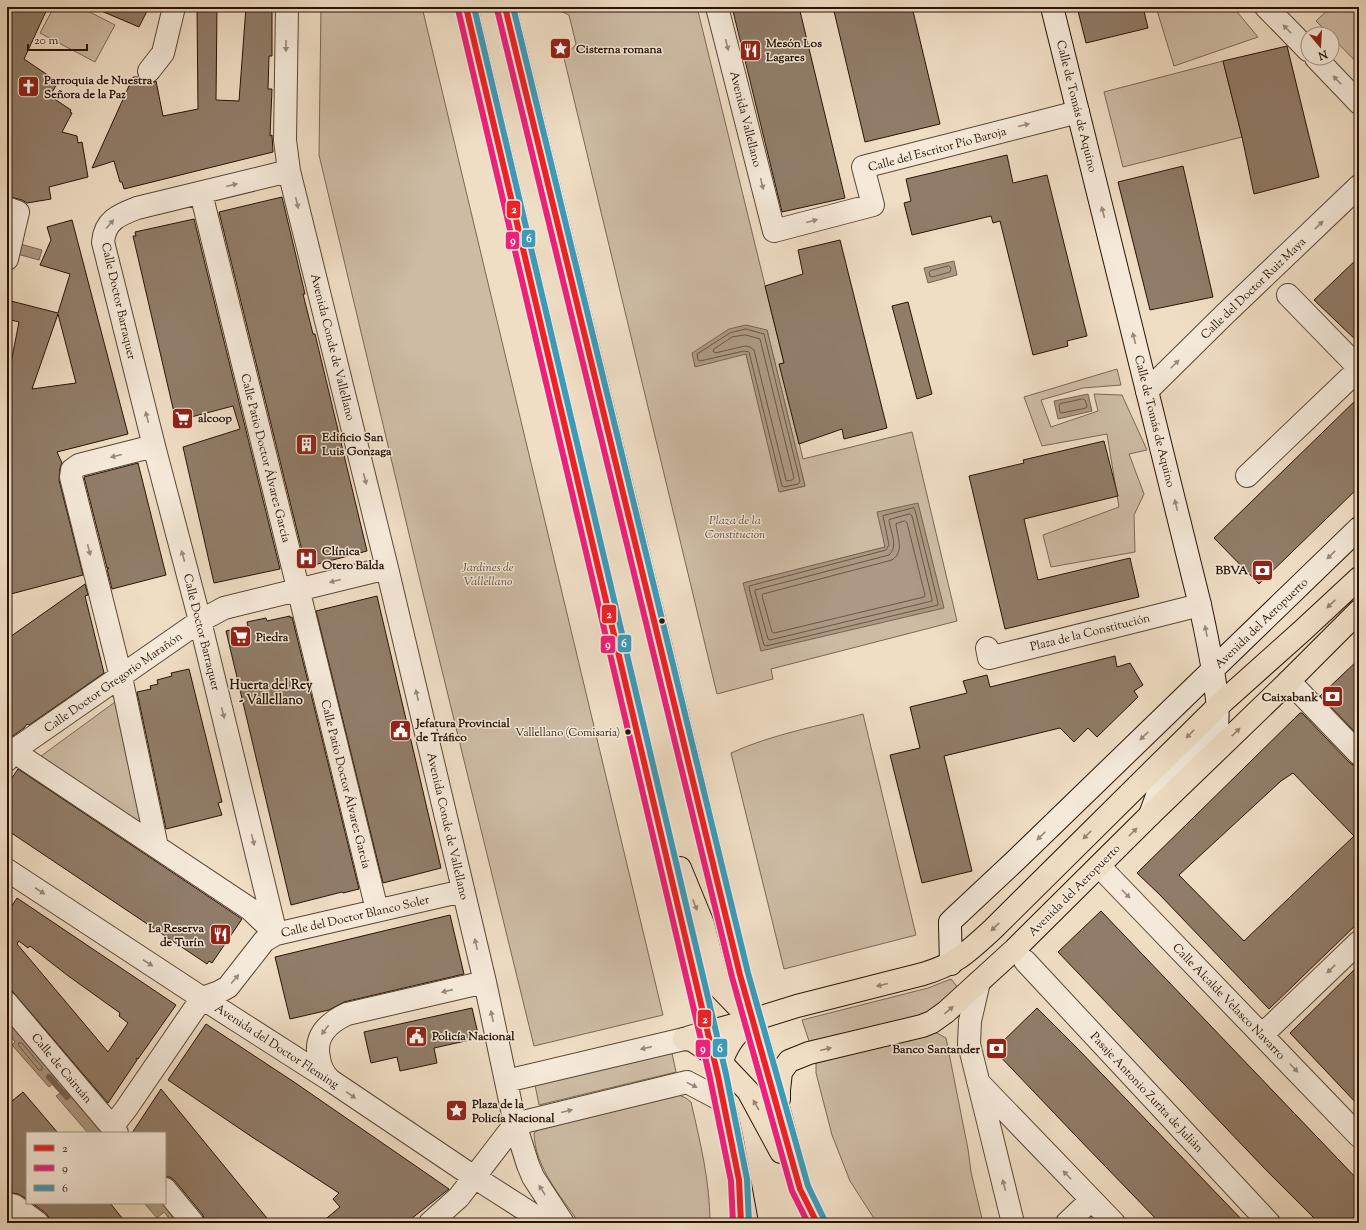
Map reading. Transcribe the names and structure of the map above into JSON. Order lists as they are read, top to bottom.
{
  "streets": {
    "main road": ["Avenida del Aeropuerto"],
    "street": [
      "Calle de Tomás de Aquino",
      "Avenida Vallellano",
      "Calle del Escritor Pío Baroja",
      "Calle del Doctor Ruiz Maya",
      "Calle Doctor Barraquer",
      "Avenida Conde de Vallellano",
      "Calle Patio Doctor Álvarez García",
      "Plaza de la Constitución",
      "Calle Doctor Gregorio Marañón",
      "Calle del Doctor Blanco Soler",
      "Calle Alcalde Velasco Navarro",
      "Avenida del Doctor Fleming",
      "Calle de Cairuán",
      "Pasaje Antonio Zurita de Julián"
    ]
  },
  "crossings": [
    ["Calle de Tomás de Aquino", "Calle del Escritor Pío Baroja"],
    ["Calle de Tomás de Aquino", "Calle del Doctor Ruiz Maya"],
    ["Calle de Tomás de Aquino", "Avenida del Aeropuerto"],
    ["Calle de Tomás de Aquino", "Plaza de la Constitución"],
    ["Avenida Vallellano", "Calle del Escritor Pío Baroja"],
    ["Calle Doctor Barraquer", "Avenida Conde de Vallellano"],
    ["Calle Doctor Barraquer", "Calle Patio Doctor Álvarez García"],
    ["Calle Doctor Barraquer", "Calle Doctor Gregorio Marañón"],
    ["Calle Doctor Barraquer", "Calle del Doctor Blanco Soler"],
    ["Avenida Conde de Vallellano", "Calle Doctor Gregorio Marañón"],
    ["Avenida Conde de Vallellano", "Calle del Doctor Blanco Soler"],
    ["Calle Patio Doctor Álvarez García", "Calle Doctor Gregorio Marañón"],
    ["Calle Patio Doctor Álvarez García", "Calle del Doctor Blanco Soler"],
    ["Avenida del Aeropuerto", "Calle Alcalde Velasco Navarro"],
    ["Calle del Doctor Blanco Soler", "Avenida del Doctor Fleming"]
  ],
  "one_way": [
    "Calle de Tomás de Aquino",
    "Avenida Vallellano",
    "Calle del Escritor Pío Baroja",
    "Calle Alcalde Velasco Navarro"
  ],
  "districts": ["Huerta del Rey - Vallellano"],
  "parks": ["Plaza de la Constitución", "Jardines de Vallellano"],
  "places": {
    "place": ["Cisterna romana", "Plaza de la Policía Nacional"],
    "restaurant": ["Mesón Los Lagares", "La Reserva de Turín"],
    "church": ["Parroquia de Nuestra Señora de la Paz"],
    "supermarket": ["alcoop", "Piedra"],
    "building": ["Edificio San Luis Gonzaga"],
    "hospital": ["Clínica Otero Balda"],
    "bank": ["BBVA", "Caixabank", "Banco Santander"],
    "public building": ["Jefatura Provincial de Tráfico", "Policía Nacional"],
    "other": ["Vallellano (Comisaría)"]
  },
  "lines": ["transit line 2", "transit line 6", "transit line 9"],
  "legend": ["2", "9", "6"],
  "scale_bar": "20 m",
  "north": "bottom"
}
